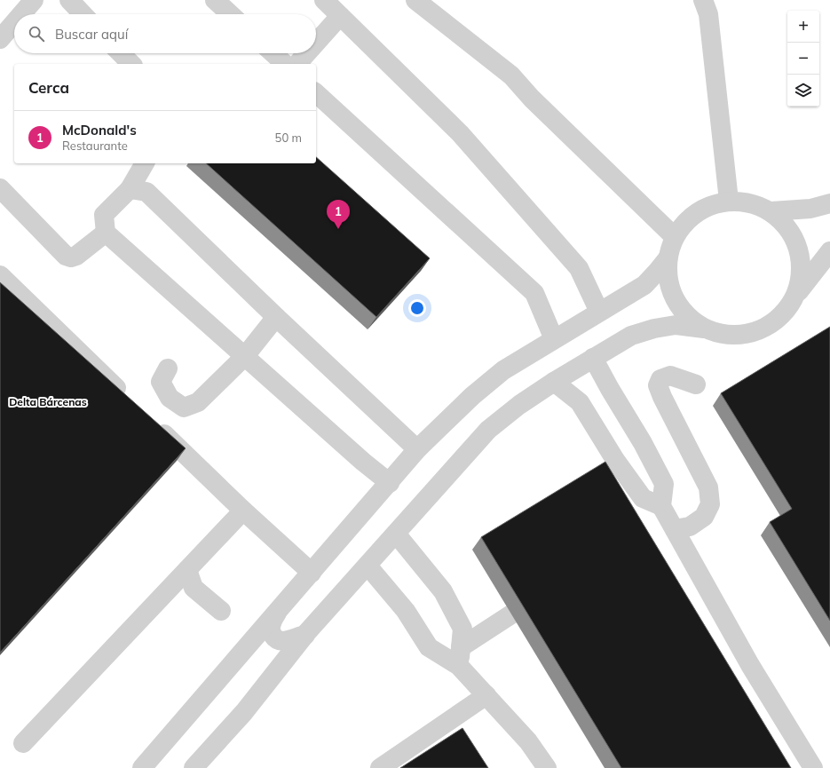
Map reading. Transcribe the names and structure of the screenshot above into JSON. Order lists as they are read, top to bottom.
{
  "districts": ["Delta Bárcenas"],
  "page": {
    "map_buttons": ["+", "−"],
    "search": "Buscar aquí",
    "heading": "Cerca",
    "list": [
      {
        "mark": "1",
        "name": "McDonald's",
        "note": "Restaurante",
        "value": "50 m"
      }
    ],
    "pins": "1"
  }
}
